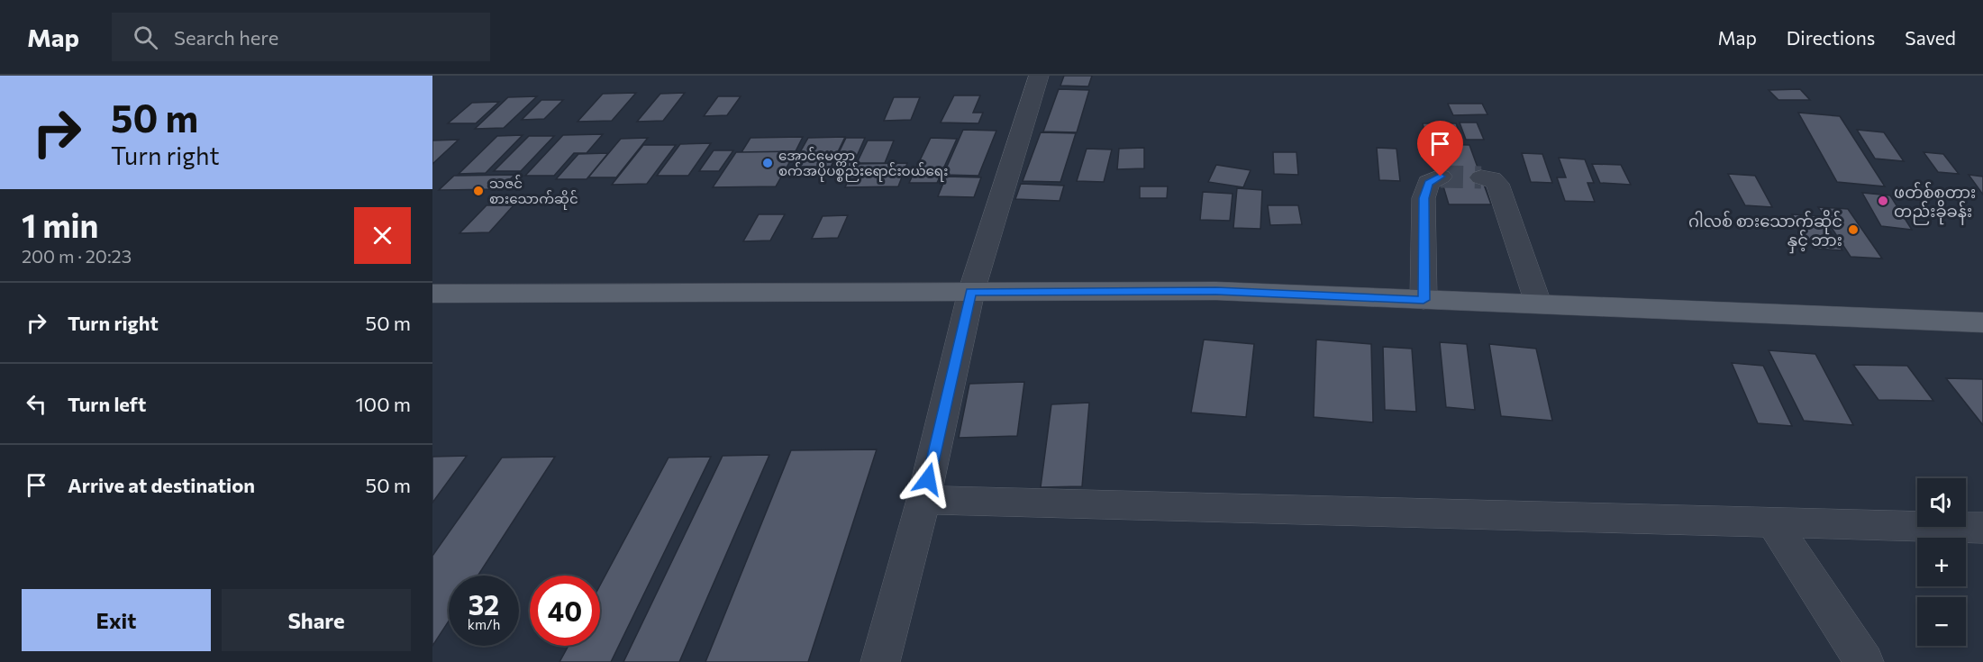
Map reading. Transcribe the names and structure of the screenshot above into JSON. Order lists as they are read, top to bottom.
{
  "places": [
    "အောင်မေတ္တာ စက်အပိုပစ္စည်းရောင်းဝယ်ရေး",
    "သဇင် စားသောက်ဆိုင်",
    "ဖတ်စ်စတား တည်းခိုခန်း",
    "ဂါလစ် စားသောက်ဆိုင် နှင့် ဘား"
  ],
  "page": {
    "header": "Map",
    "search": "Search here",
    "nav": ["Map", "Directions", "Saved"],
    "turn": ["50 m", "Turn right"],
    "heading": ["1 min", "200 m · 20:23"],
    "list": [
      {
        "name": "Turn right",
        "value": "50 m"
      },
      {
        "name": "Turn left",
        "value": "100 m"
      },
      {
        "name": "Arrive at destination",
        "value": "50 m"
      }
    ],
    "map_buttons": ["+", "−"],
    "speed": "32 km/h",
    "limit": "40",
    "buttons": ["Exit", "Share"]
  }
}
